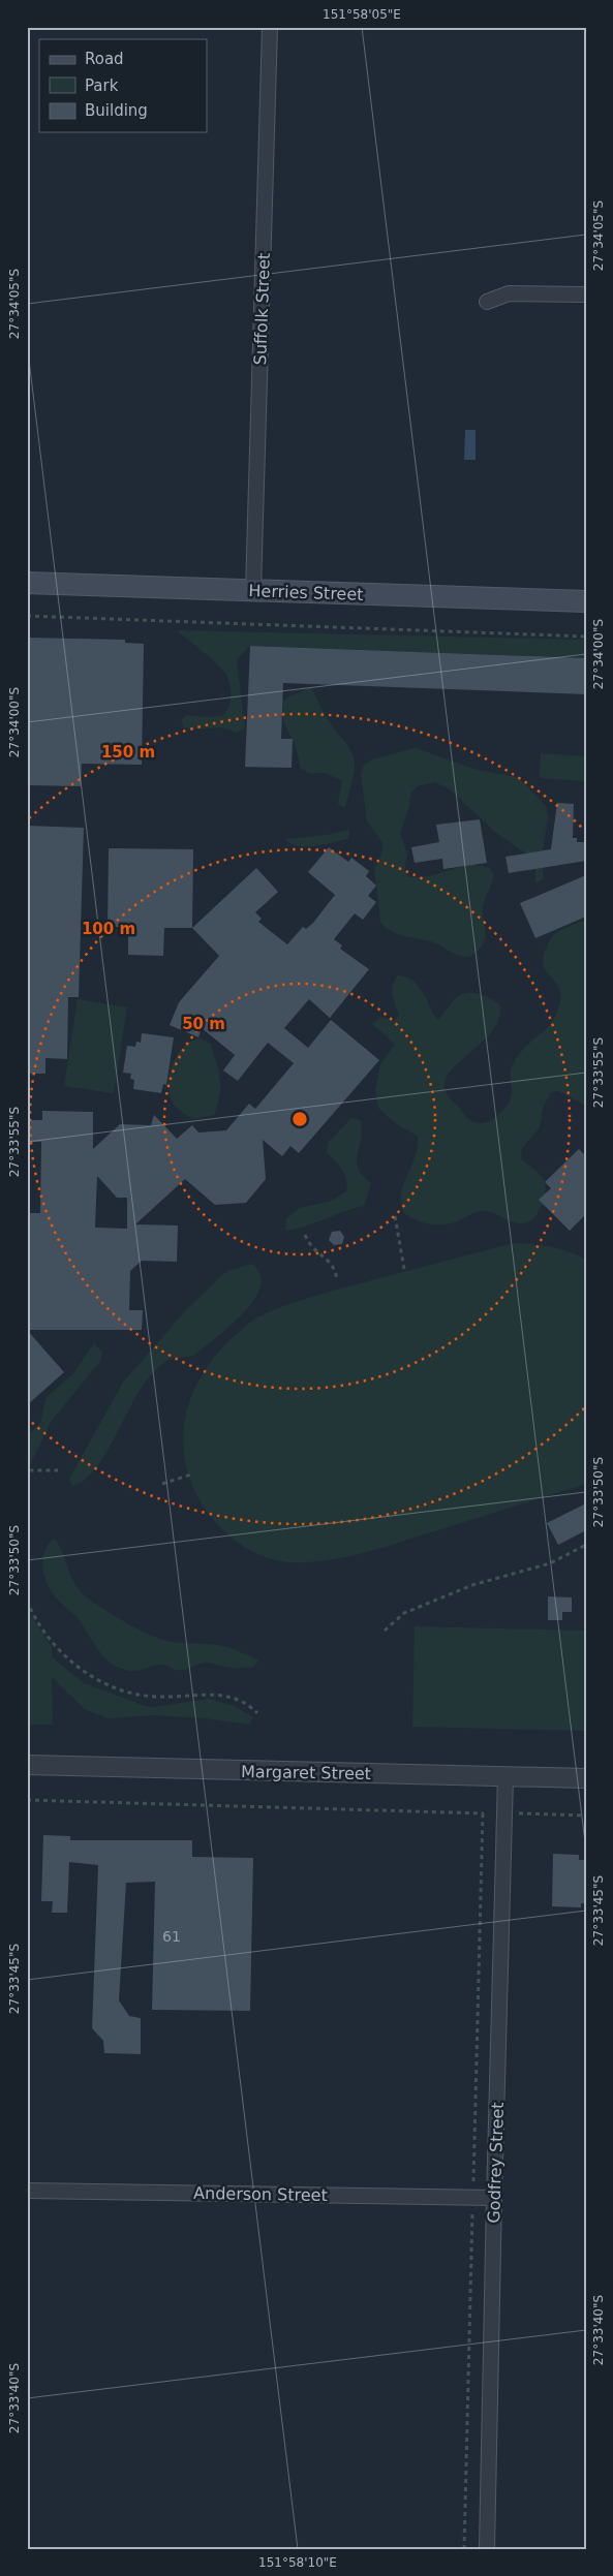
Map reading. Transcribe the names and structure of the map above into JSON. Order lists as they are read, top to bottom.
{
  "streets": {
    "main road": ["Herries Street"],
    "street": [
      "Suffolk Street",
      "Margaret Street",
      "Godfrey Street",
      "Anderson Street"
    ]
  },
  "crossings": [
    ["Suffolk Street", "Herries Street"],
    ["Margaret Street", "Godfrey Street"],
    ["Godfrey Street", "Anderson Street"]
  ],
  "house_numbers": ["61"],
  "legend": ["Road", "Park", "Building"],
  "coordinates": [
    "151°58'05\"E",
    "27°34'05\"S",
    "27°34'00\"S",
    "27°33'55\"S",
    "27°33'50\"S",
    "27°33'45\"S",
    "27°33'40\"S",
    "151°58'10\"E"
  ],
  "rings": ["150 m", "100 m", "50 m"]
}
